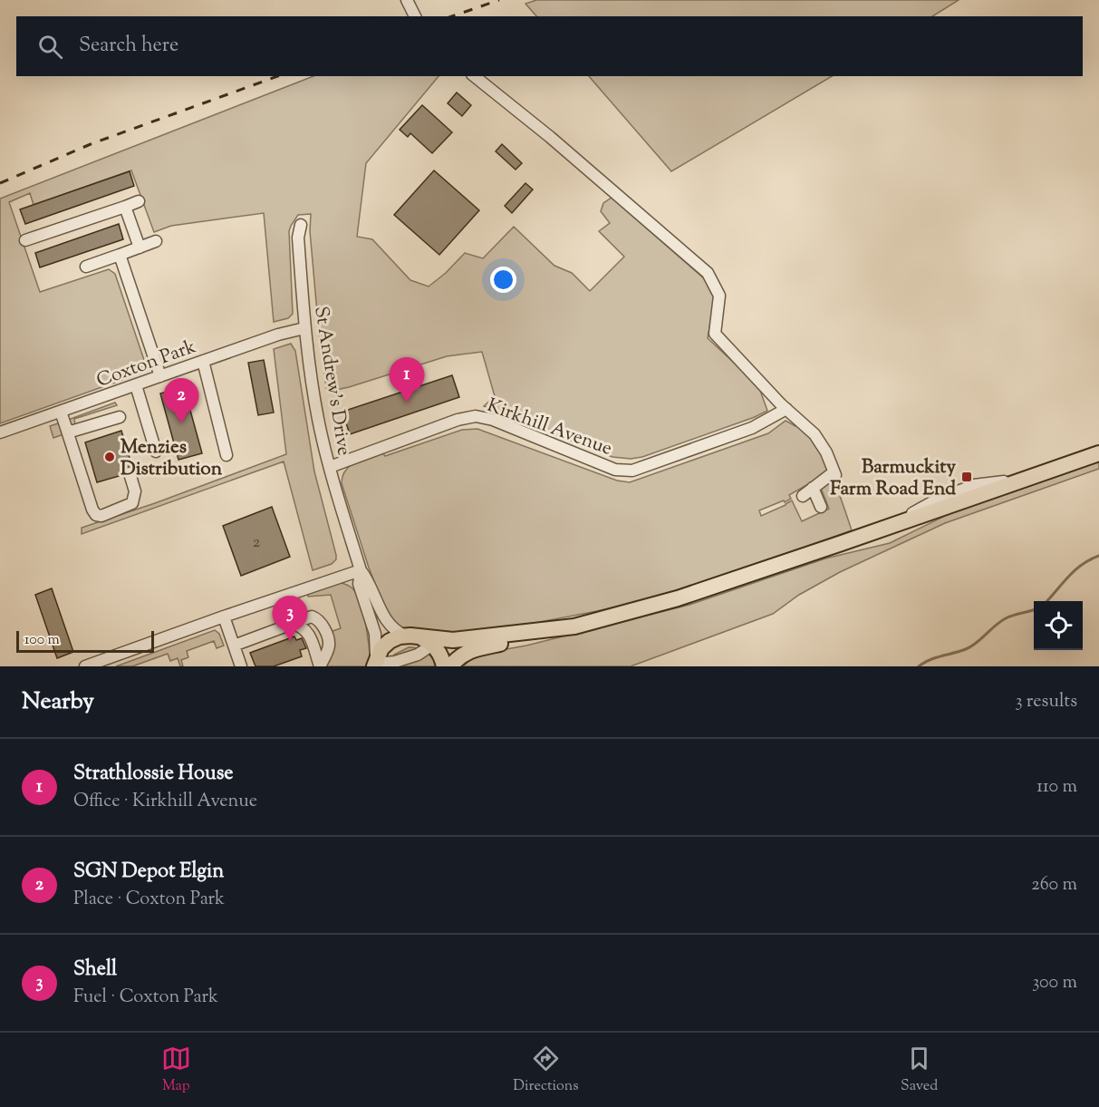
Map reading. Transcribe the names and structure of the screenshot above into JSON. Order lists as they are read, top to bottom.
{
  "streets": {
    "street": ["Coxton Park", "St Andrew's Drive", "Kirkhill Avenue"]
  },
  "crossings": [
    ["Coxton Park", "St Andrew's Drive"],
    ["St Andrew's Drive", "Kirkhill Avenue"]
  ],
  "places": {
    "other": ["Menzies Distribution"],
    "transit": ["Barmuckity Farm Road End"]
  },
  "house_numbers": ["2"],
  "scale_bar": "100 m",
  "page": {
    "search": "Search here",
    "pins": ["1", "2", "3"],
    "scale": "100 m",
    "heading": ["Nearby", "3 results"],
    "list": [
      {
        "mark": "1",
        "name": "Strathlossie House",
        "note": "Office · Kirkhill Avenue",
        "value": "110 m"
      },
      {
        "mark": "2",
        "name": "SGN Depot Elgin",
        "note": "Place · Coxton Park",
        "value": "260 m"
      },
      {
        "mark": "3",
        "name": "Shell",
        "note": "Fuel · Coxton Park",
        "value": "300 m"
      }
    ],
    "nav": ["Map", "Directions", "Saved"]
  }
}
